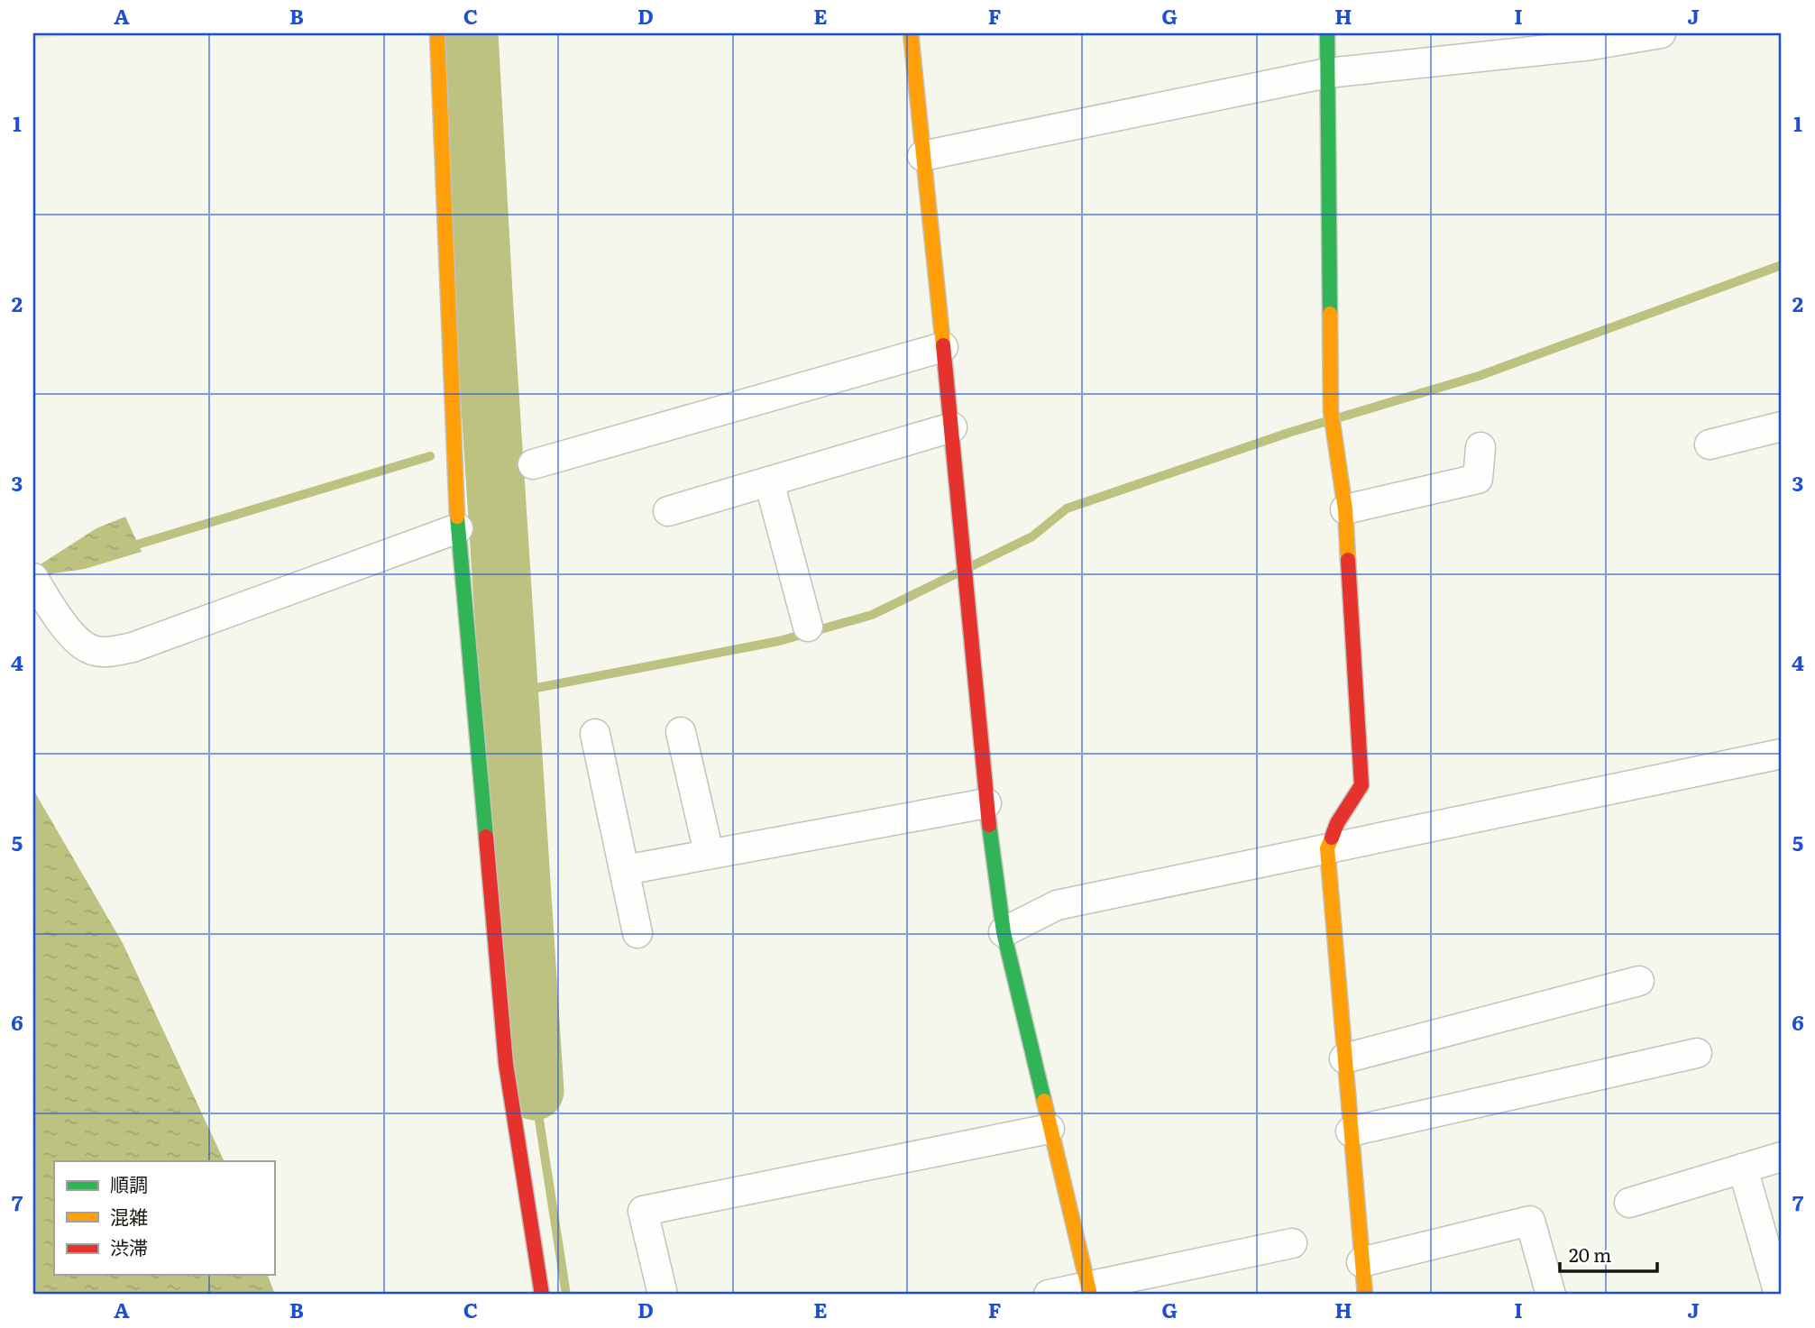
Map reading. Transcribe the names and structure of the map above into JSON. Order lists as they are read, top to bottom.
{
  "legend": ["順調", "混雑", "渋滞"],
  "scale_bar": "20 m",
  "grid": {
    "columns": [
      "A",
      "B",
      "C",
      "D",
      "E",
      "F",
      "G",
      "H",
      "I",
      "J"
    ],
    "rows": [
      "1",
      "2",
      "3",
      "4",
      "5",
      "6",
      "7"
    ]
  }
}
